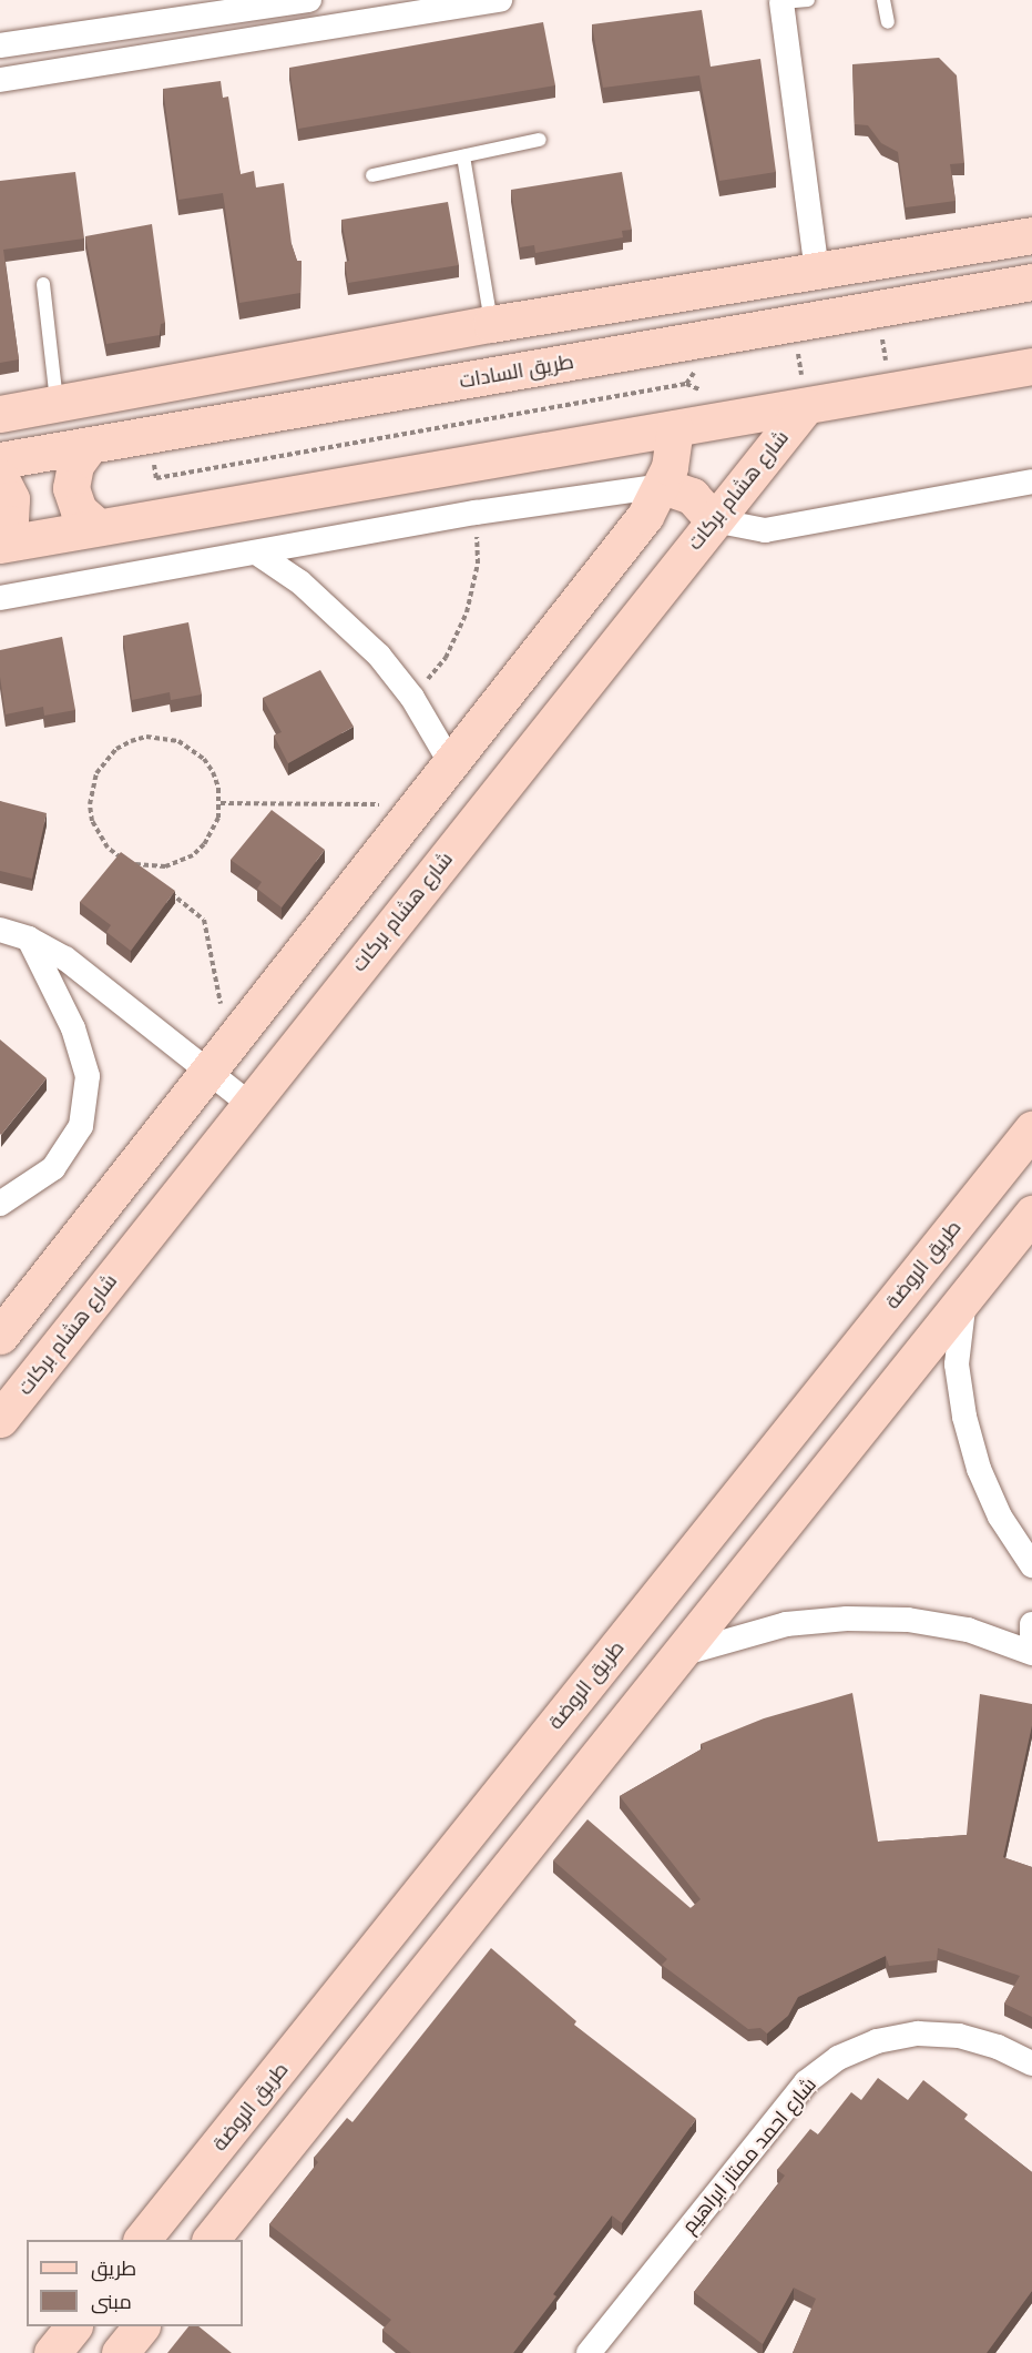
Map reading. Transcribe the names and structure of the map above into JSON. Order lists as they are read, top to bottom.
{
  "streets": {
    "street": [
      "طريق السادات",
      "شارع هشام بركات",
      "طريق الروضة",
      "شارع احمد ممتاز ابراهيم"
    ]
  },
  "legend": ["طريق", "مبنى"]
}
